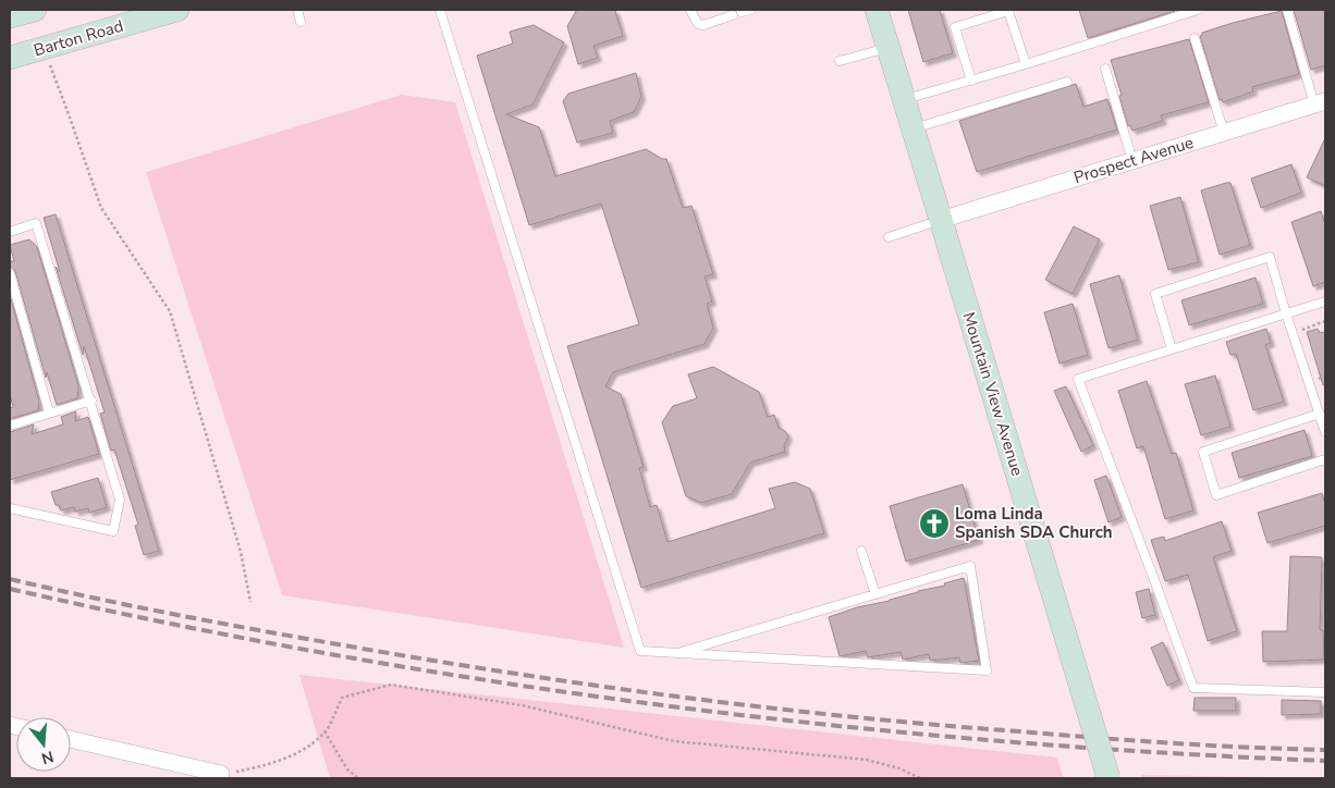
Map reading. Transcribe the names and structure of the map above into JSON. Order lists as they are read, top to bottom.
{
  "streets": {
    "main road": ["Barton Road", "Mountain View Avenue"],
    "street": ["Prospect Avenue"]
  },
  "crossings": [
    ["Prospect Avenue", "Mountain View Avenue"]
  ],
  "places": {
    "church": ["Loma Linda Spanish SDA Church"]
  },
  "north": "bottom"
}
